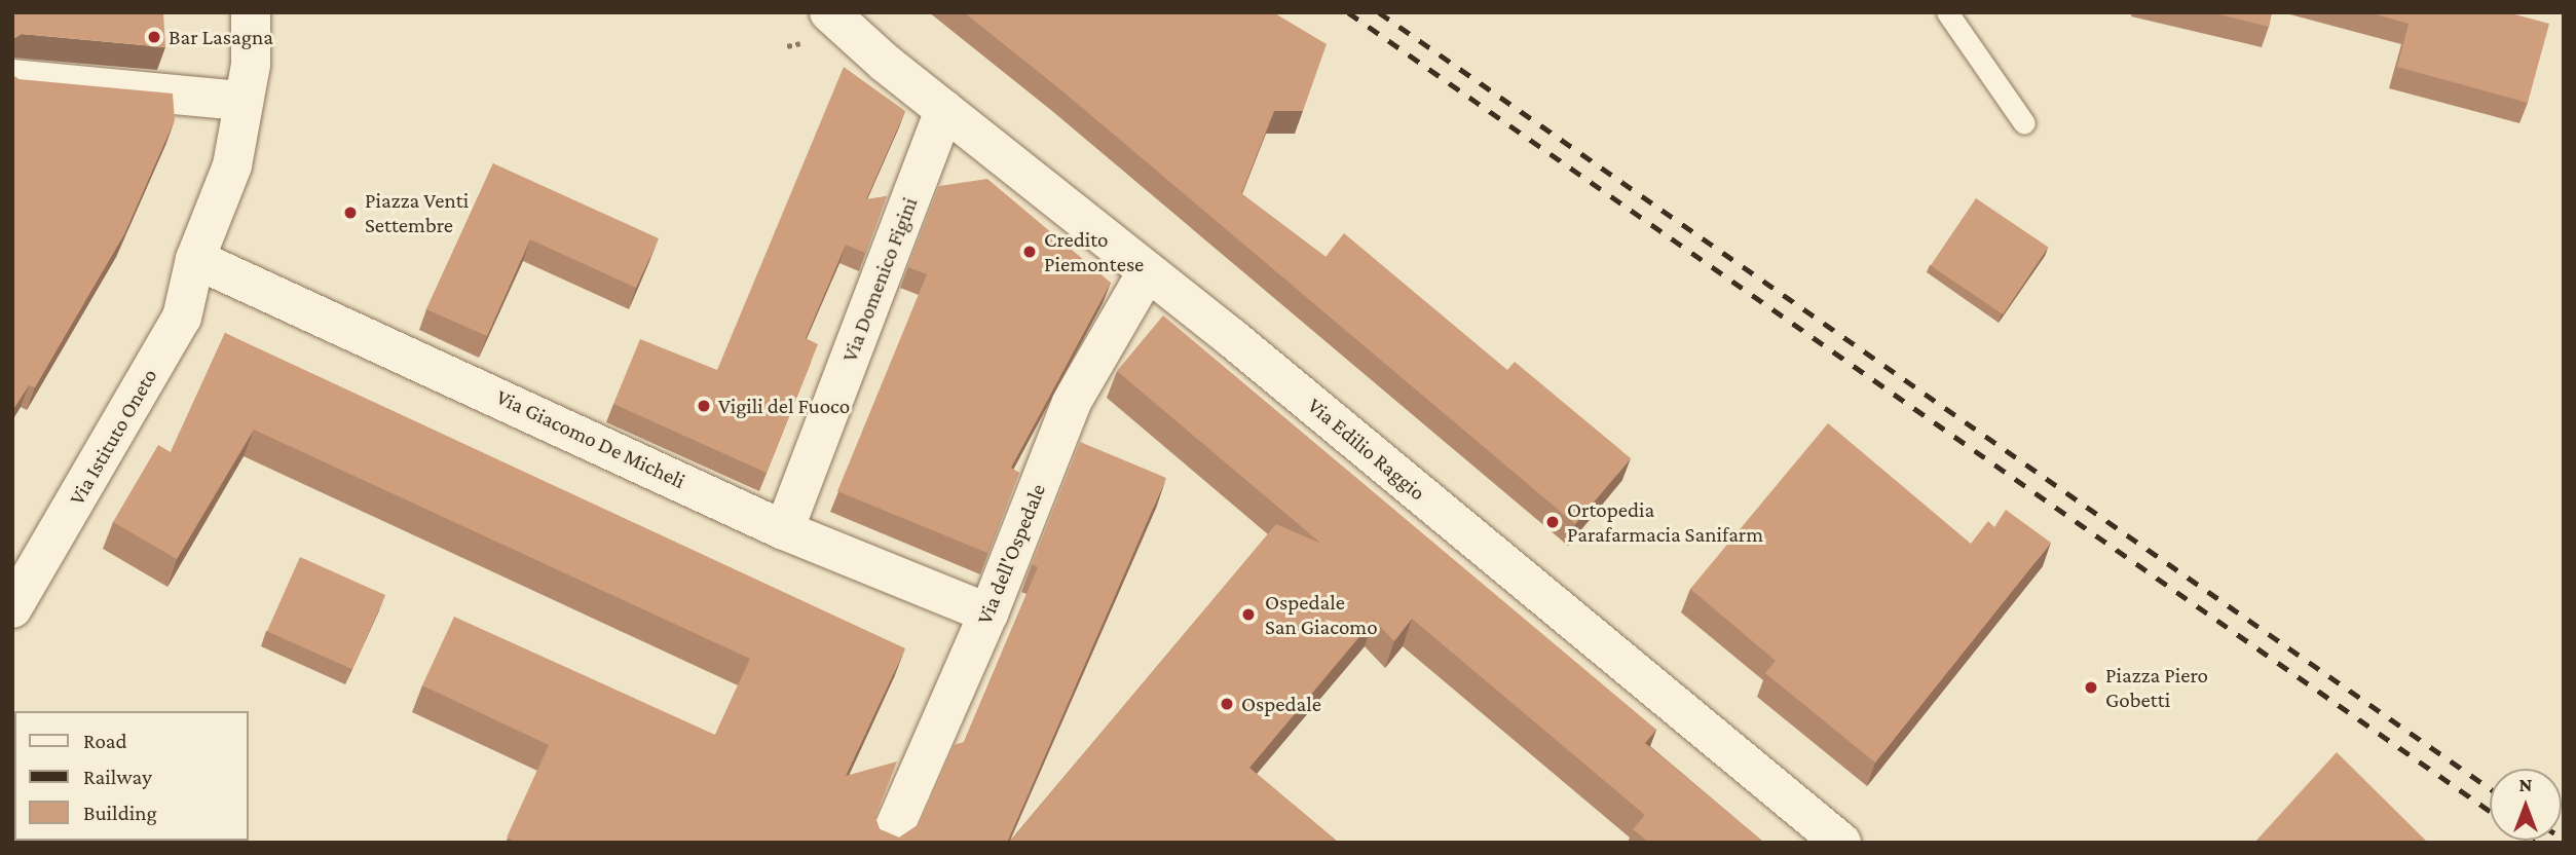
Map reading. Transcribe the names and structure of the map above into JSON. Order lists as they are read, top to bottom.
{
  "streets": {
    "street": [
      "Via Domenico Figini",
      "Via Istituto Oneto",
      "Via Giacomo De Micheli",
      "Via Edilio Raggio",
      "Via dell'Ospedale"
    ]
  },
  "crossings": [
    ["Via Domenico Figini", "Via Giacomo De Micheli"],
    ["Via Domenico Figini", "Via Edilio Raggio"],
    ["Via Istituto Oneto", "Via Giacomo De Micheli"],
    ["Via Giacomo De Micheli", "Via dell'Ospedale"],
    ["Via Edilio Raggio", "Via dell'Ospedale"]
  ],
  "places": [
    "Bar Lasagna",
    "Piazza Venti Settembre",
    "Credito Piemontese",
    "Vigili del Fuoco",
    "Ortopedia Parafarmacia Sanifarm",
    "Ospedale San Giacomo",
    "Piazza Piero Gobetti",
    "Ospedale"
  ],
  "legend": ["Road", "Railway", "Building"],
  "north": "top"
}
